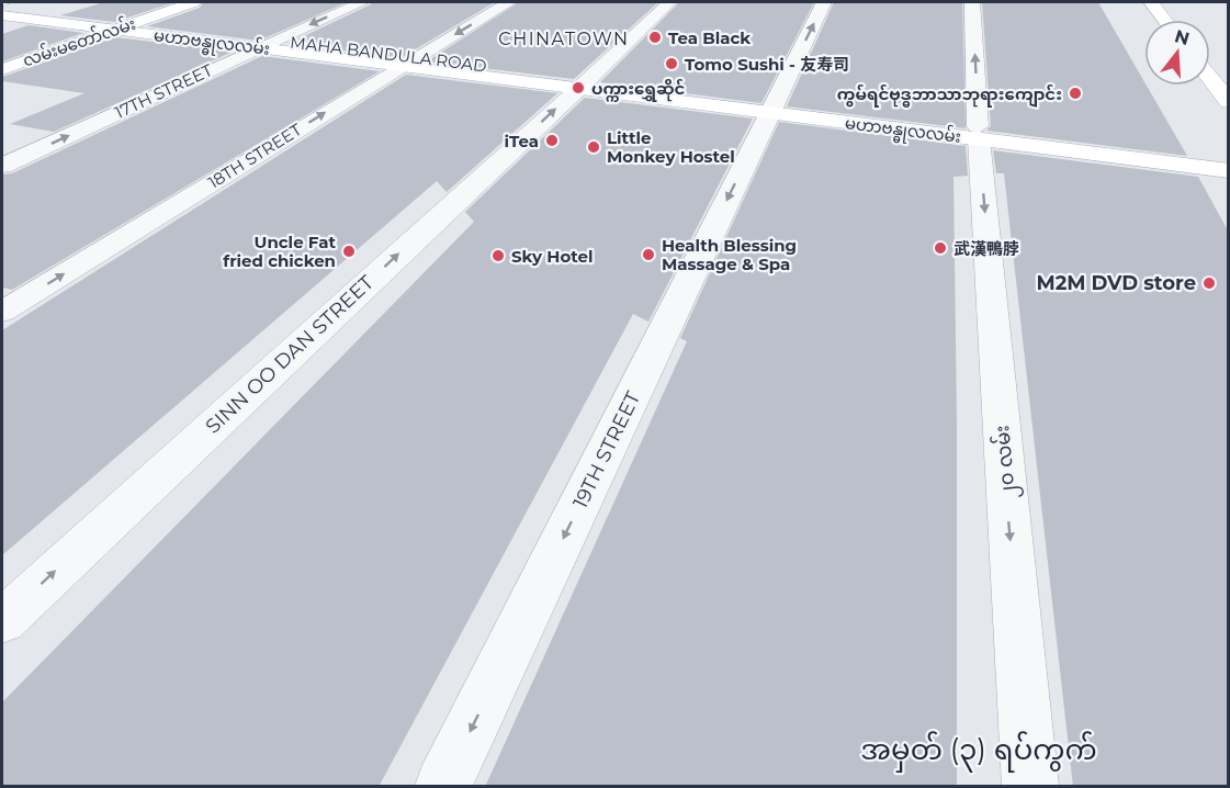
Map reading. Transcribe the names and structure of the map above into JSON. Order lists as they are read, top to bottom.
{
  "streets": {
    "main road": ["လမ်းမတော်လမ်း", "မဟာဗန္ဓုလလမ်း", "MAHA BANDULA ROAD"],
    "street": [
      "17TH STREET",
      "18TH STREET",
      "SINN OO DAN STREET",
      "19TH STREET",
      "၂၀ လမ်း"
    ]
  },
  "crossings": [
    ["လမ်းမတော်လမ်း", "မဟာဗန္ဓုလလမ်း"],
    ["လမ်းမတော်လမ်း", "MAHA BANDULA ROAD"],
    ["မဟာဗန္ဓုလလမ်း", "MAHA BANDULA ROAD"],
    ["မဟာဗန္ဓုလလမ်း", "17TH STREET"],
    ["မဟာဗန္ဓုလလမ်း", "18TH STREET"],
    ["မဟာဗန္ဓုလလမ်း", "SINN OO DAN STREET"],
    ["မဟာဗန္ဓုလလမ်း", "19TH STREET"],
    ["မဟာဗန္ဓုလလမ်း", "၂၀ လမ်း"],
    ["MAHA BANDULA ROAD", "17TH STREET"],
    ["MAHA BANDULA ROAD", "18TH STREET"]
  ],
  "one_way": ["SINN OO DAN STREET"],
  "districts": ["CHINATOWN", "အမှတ် (၃) ရပ်ကွက်"],
  "places": [
    "Tea Black",
    "Tomo Sushi - 友寿司",
    "ပက္ကားရွှေဆိုင်",
    "ကွမ်ရင်ဗုဒ္ဓဘာသာဘုရားကျောင်း",
    "iTea",
    "Little Monkey Hostel",
    "武漢鴨脖",
    "Uncle Fat fried chicken",
    "Health Blessing Massage & Spa",
    "Sky Hotel",
    "M2M DVD store"
  ],
  "north": "top"
}
